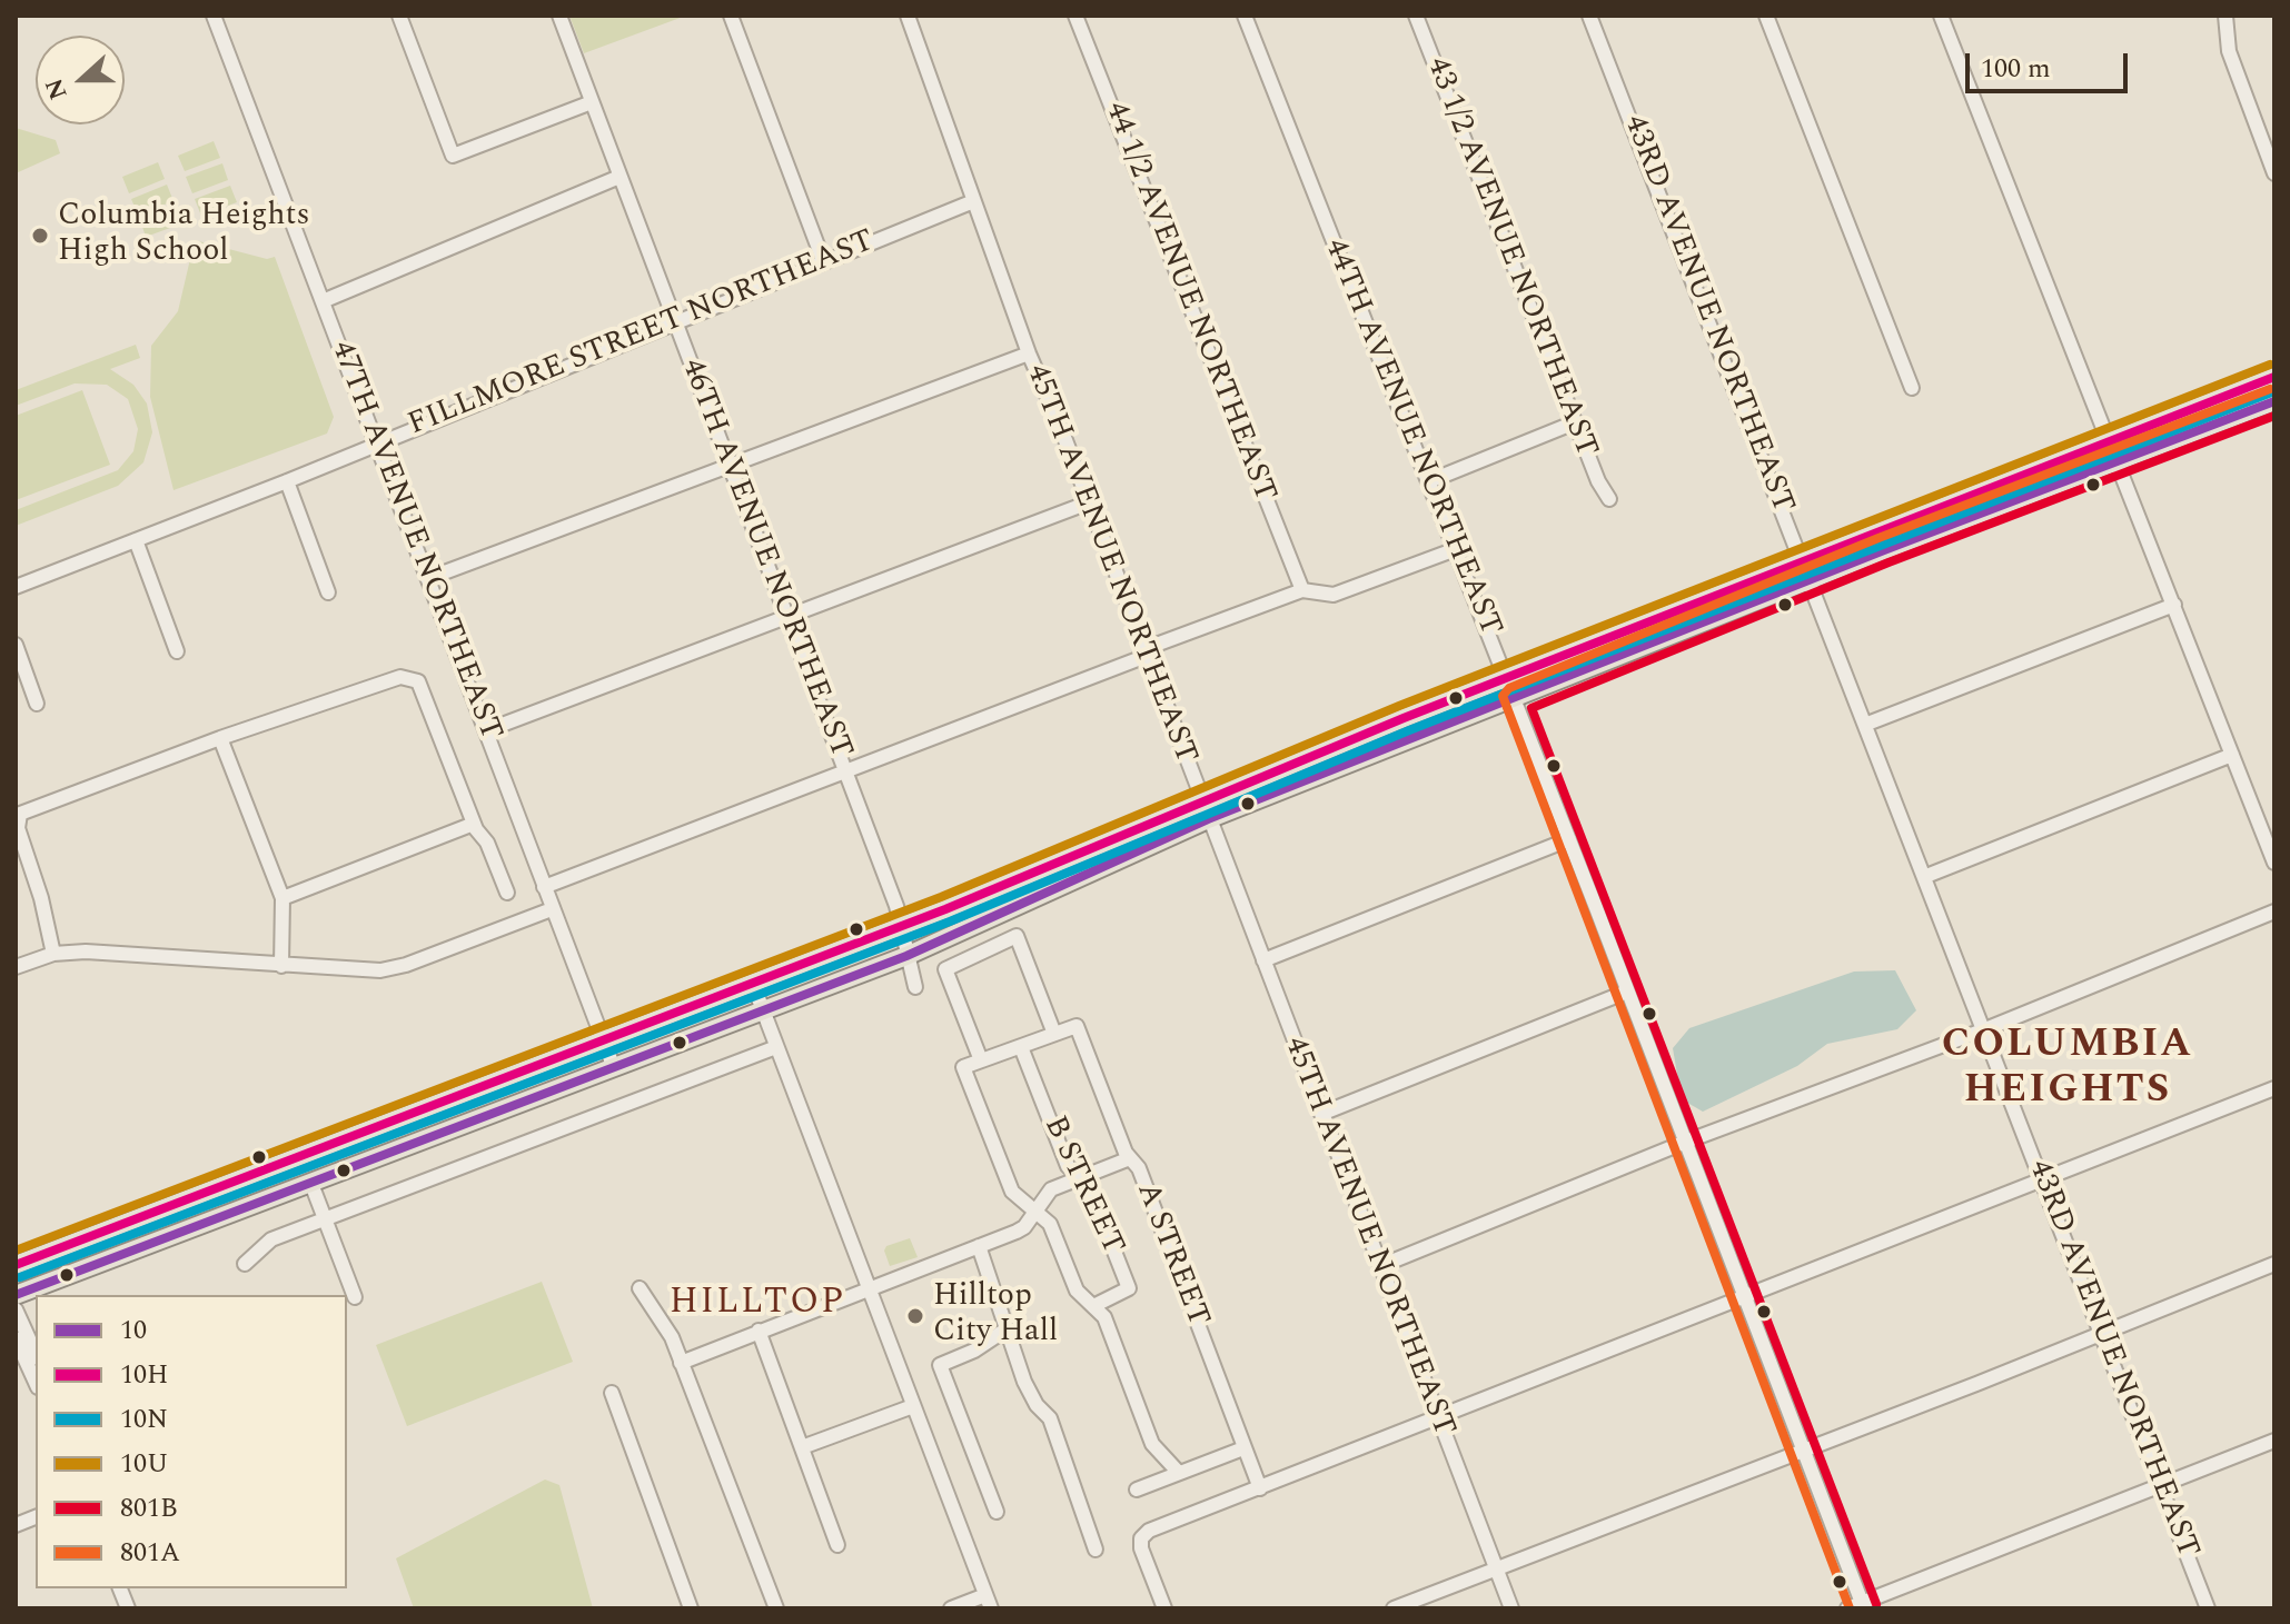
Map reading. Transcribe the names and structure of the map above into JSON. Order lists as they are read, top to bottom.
{
  "streets": {
    "street": [
      "43 1/2 AVENUE NORTHEAST",
      "44 1/2 AVENUE NORTHEAST",
      "43RD AVENUE NORTHEAST",
      "FILLMORE STREET NORTHEAST",
      "44TH AVENUE NORTHEAST",
      "47TH AVENUE NORTHEAST",
      "46TH AVENUE NORTHEAST",
      "45TH AVENUE NORTHEAST",
      "B STREET",
      "A STREET"
    ]
  },
  "crossings": [
    ["FILLMORE STREET NORTHEAST", "47TH AVENUE NORTHEAST"],
    ["FILLMORE STREET NORTHEAST", "46TH AVENUE NORTHEAST"],
    ["FILLMORE STREET NORTHEAST", "45TH AVENUE NORTHEAST"]
  ],
  "districts": ["COLUMBIA HEIGHTS", "HILLTOP"],
  "places": ["Columbia Heights High School", "Hilltop City Hall"],
  "lines": [
    "transit line 10U",
    "transit line 10H",
    "transit line 801A",
    "transit line 10N",
    "transit line 10",
    "transit line 801B"
  ],
  "legend": [
    "10",
    "10H",
    "10N",
    "10U",
    "801B",
    "801A"
  ],
  "scale_bar": "100 m",
  "north": "left"
}
